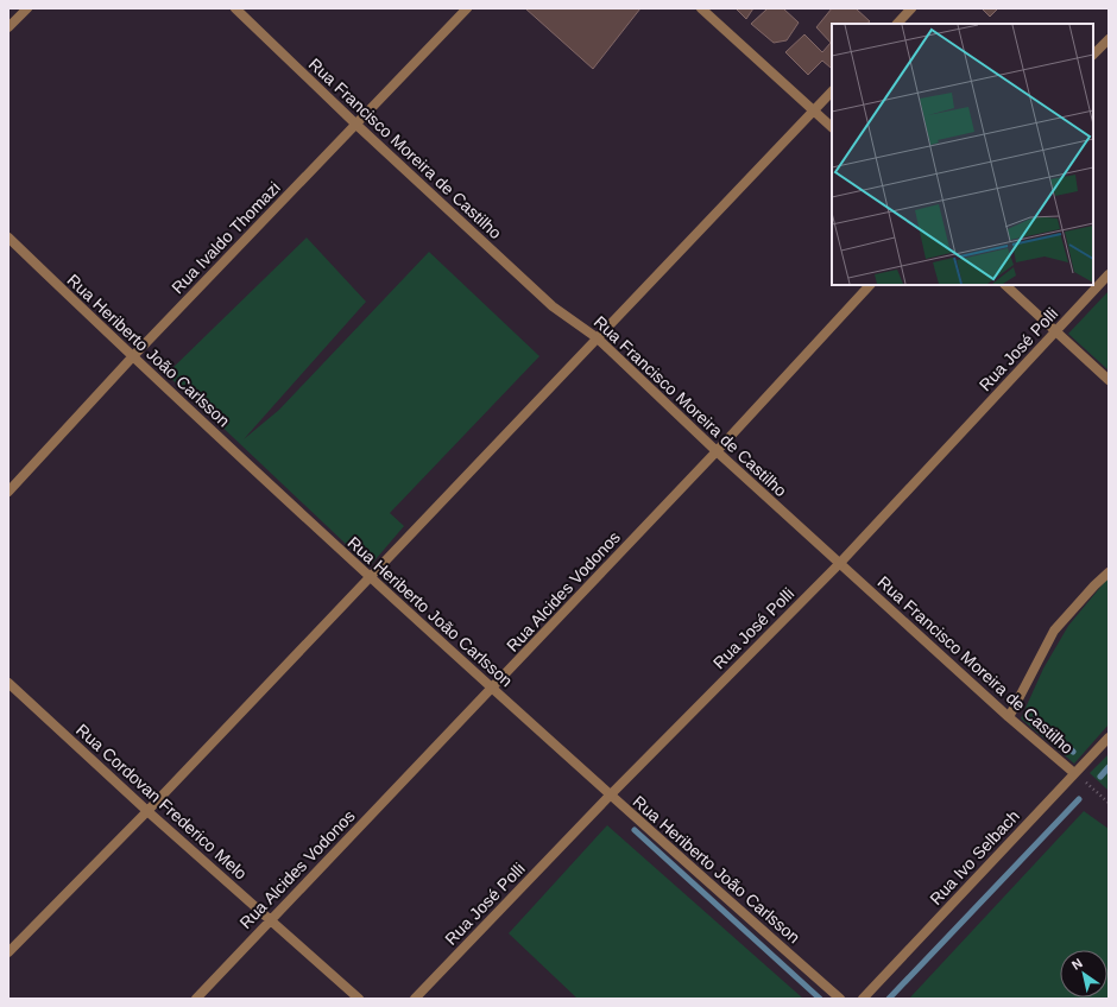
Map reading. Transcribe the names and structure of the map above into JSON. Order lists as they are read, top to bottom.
{
  "streets": {
    "street": [
      "Rua Francisco Moreira de Castilho",
      "Rua Ivaldo Thomazi",
      "Rua José Polli",
      "Rua Heriberto João Carlsson",
      "Rua Alcides Vodonos",
      "Rua Cordovan Frederico Melo",
      "Rua Ivo Selbach"
    ]
  },
  "crossings": [
    ["Rua Francisco Moreira de Castilho", "Rua Ivaldo Thomazi"],
    ["Rua Francisco Moreira de Castilho", "Rua José Polli"],
    ["Rua Francisco Moreira de Castilho", "Rua Alcides Vodonos"],
    ["Rua Francisco Moreira de Castilho", "Rua Ivo Selbach"],
    ["Rua Ivaldo Thomazi", "Rua Heriberto João Carlsson"],
    ["Rua José Polli", "Rua Heriberto João Carlsson"],
    ["Rua Heriberto João Carlsson", "Rua Alcides Vodonos"],
    ["Rua Alcides Vodonos", "Rua Cordovan Frederico Melo"]
  ],
  "north": "top left"
}
